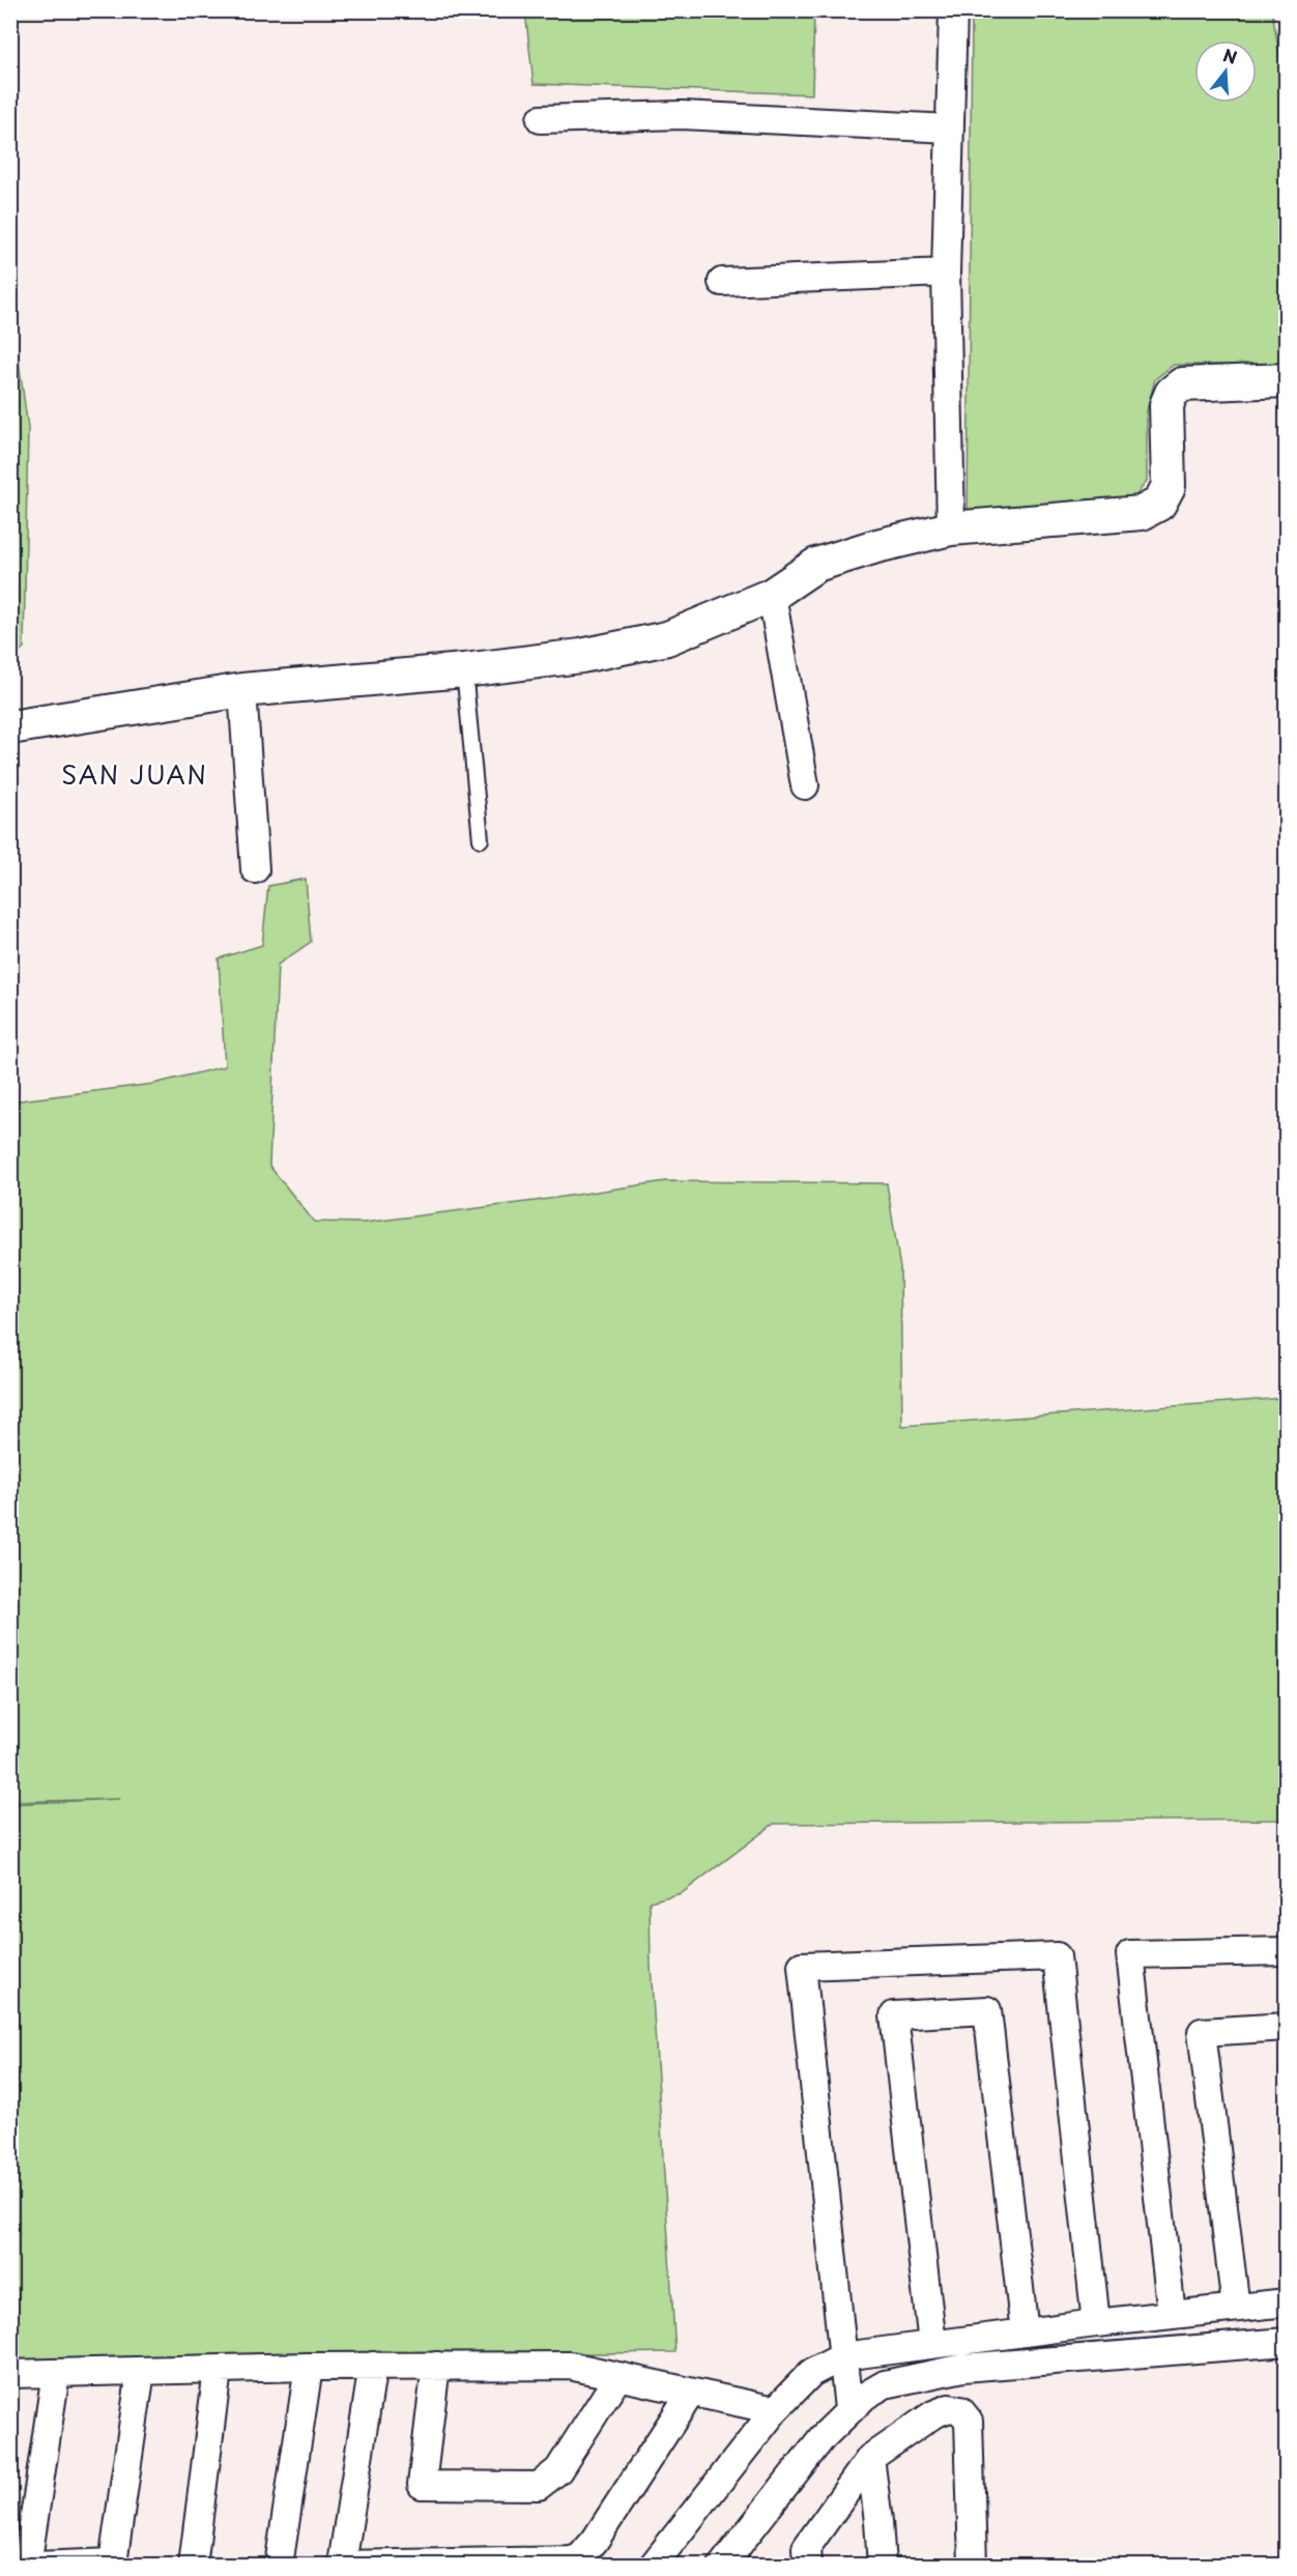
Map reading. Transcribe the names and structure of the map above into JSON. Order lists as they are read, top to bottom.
{
  "districts": ["SAN JUAN"],
  "north": "top"
}
